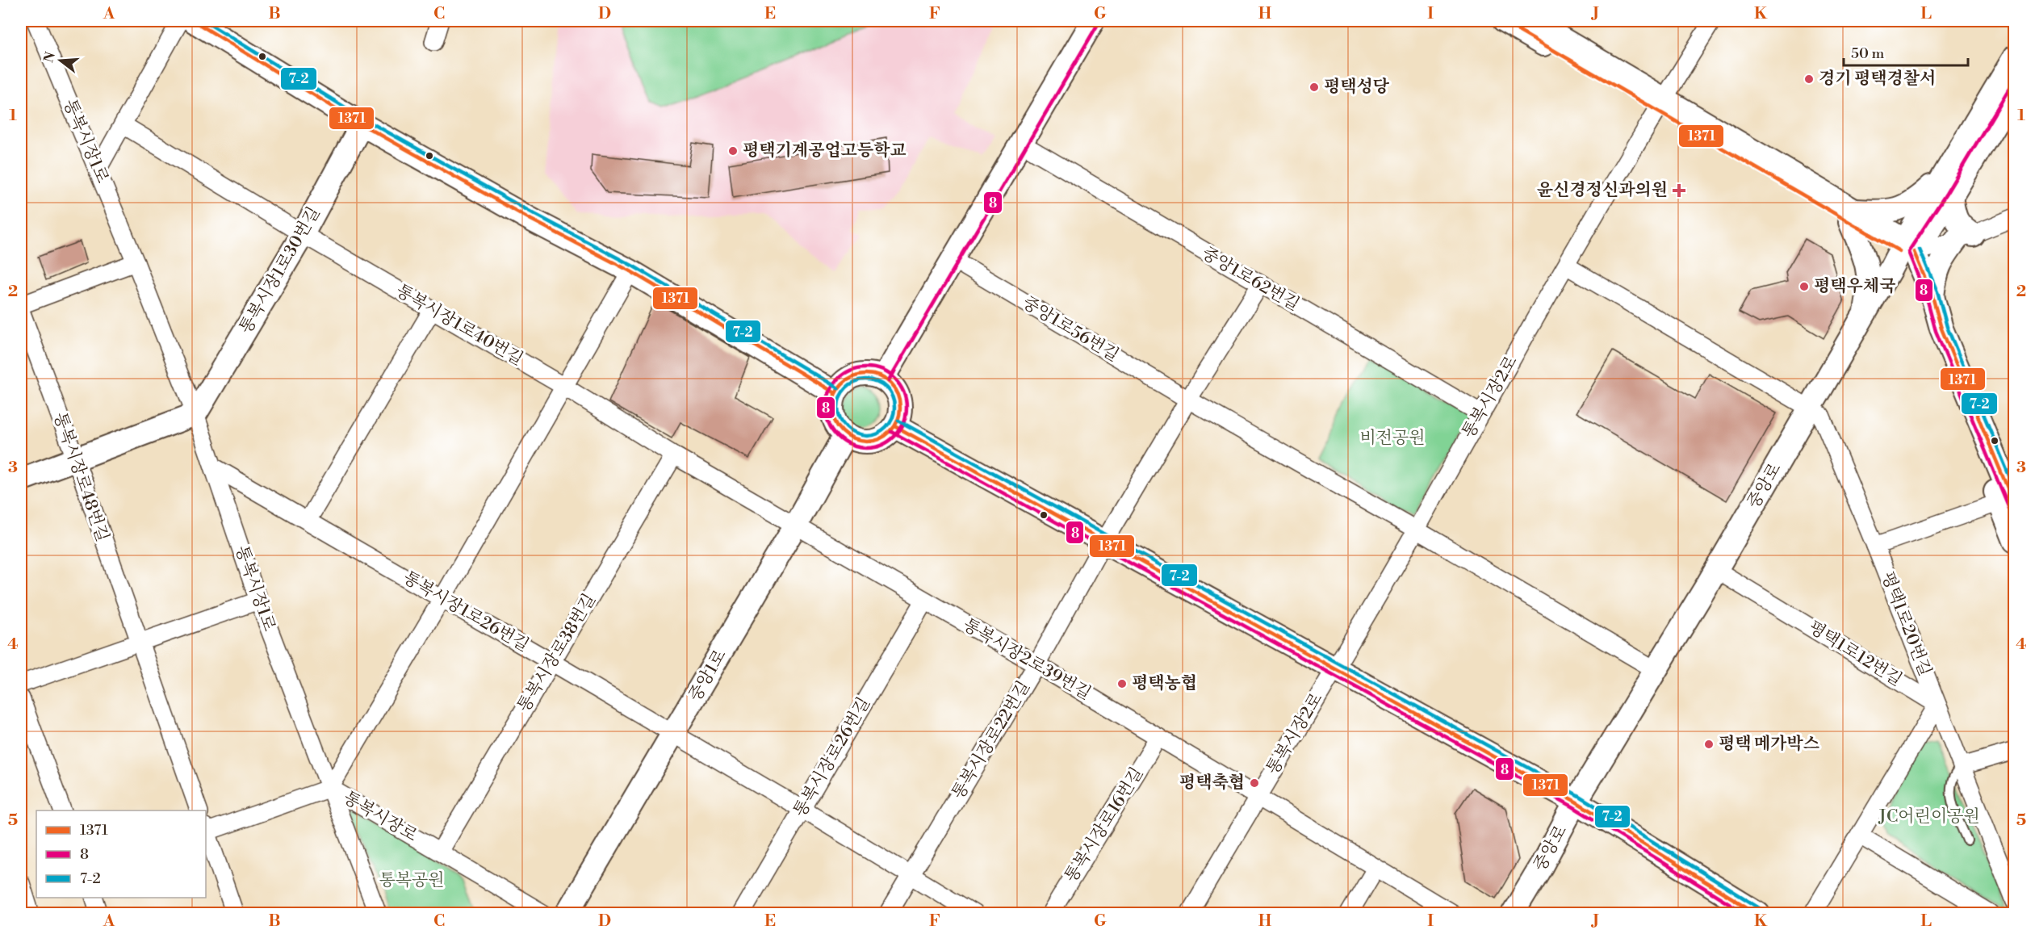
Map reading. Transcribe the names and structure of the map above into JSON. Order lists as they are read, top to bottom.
{
  "streets": {
    "street": [
      "통복시장1로",
      "통복시장1로30번길",
      "중앙1로62번길",
      "통복시장1로40번길",
      "중앙1로56번길",
      "통복시장2로",
      "통복시장로48번길",
      "중앙로",
      "통복시장1로26번길",
      "평택1로20번길",
      "통복시장로38번길",
      "평택1로12번길",
      "통복시장2로39번길",
      "중앙1로",
      "통복시장로22번길",
      "통복시장로26번길",
      "통복시장로",
      "통복시장로16번길"
    ]
  },
  "crossings": [
    ["통복시장1로", "통복시장1로30번길"],
    ["통복시장1로", "통복시장1로26번길"],
    ["통복시장1로", "통복시장로"],
    ["통복시장1로30번길", "통복시장1로40번길"],
    ["중앙1로62번길", "통복시장2로"],
    ["통복시장1로40번길", "통복시장로38번길"],
    ["통복시장1로40번길", "통복시장2로39번길"],
    ["통복시장1로40번길", "중앙1로"],
    ["중앙1로56번길", "통복시장2로"],
    ["통복시장2로", "통복시장2로39번길"],
    ["중앙로", "평택1로20번길"],
    ["중앙로", "평택1로12번길"],
    ["통복시장1로26번길", "통복시장로38번길"],
    ["통복시장1로26번길", "중앙1로"],
    ["통복시장1로26번길", "통복시장로22번길"],
    ["통복시장1로26번길", "통복시장로26번길"],
    ["평택1로20번길", "평택1로12번길"],
    ["통복시장로38번길", "통복시장로"],
    ["통복시장2로39번길", "중앙1로"],
    ["통복시장2로39번길", "통복시장로22번길"],
    ["통복시장2로39번길", "통복시장로26번길"],
    ["통복시장2로39번길", "통복시장로16번길"]
  ],
  "parks": ["비전공원", "JC어린이공원", "통복공원"],
  "places": {
    "other": [
      "경기 평택경찰서",
      "평택성당",
      "평택기계공업고등학교",
      "평택우체국",
      "평택농협",
      "평택 메가박스",
      "평택축협"
    ],
    "health": ["윤신경정신과의원"]
  },
  "lines": ["transit line 1371", "transit line 7-2", "transit line 8"],
  "legend": ["1371", "8", "7-2"],
  "scale_bar": "50 m",
  "north": "left",
  "grid": {
    "columns": [
      "A",
      "B",
      "C",
      "D",
      "E",
      "F",
      "G",
      "H",
      "I",
      "J",
      "K",
      "L"
    ],
    "rows": [
      "1",
      "2",
      "3",
      "4",
      "5"
    ]
  }
}
